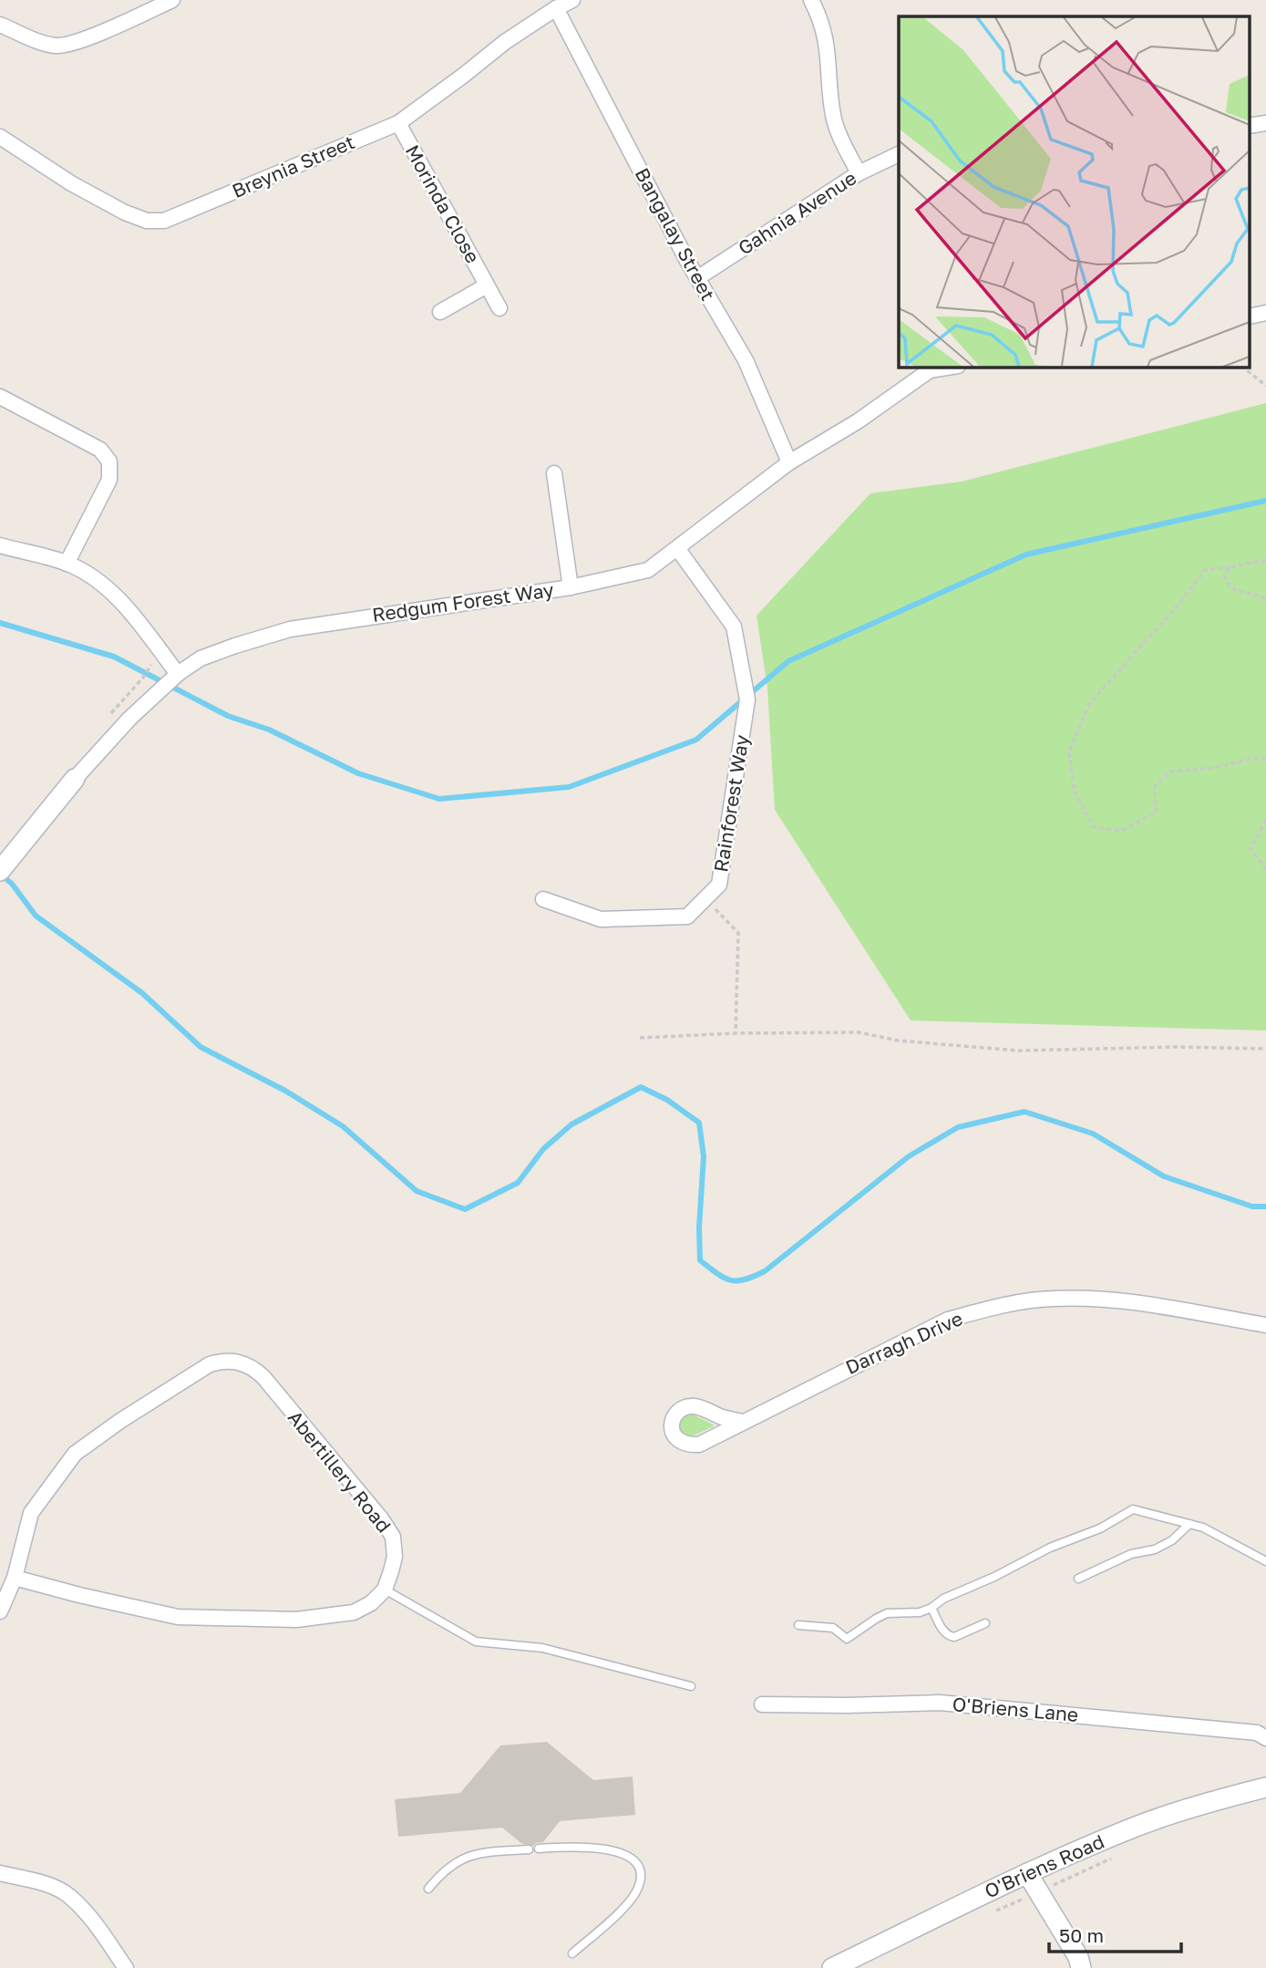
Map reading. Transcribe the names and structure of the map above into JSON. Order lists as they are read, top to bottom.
{
  "streets": {
    "street": [
      "Breynia Street",
      "Morinda Close",
      "Gahnia Avenue",
      "Bangalay Street",
      "Redgum Forest Way",
      "Rainforest Way",
      "Darragh Drive",
      "Abertillery Road",
      "O'Briens Lane",
      "O'Briens Road"
    ]
  },
  "crossings": [
    ["Breynia Street", "Morinda Close"],
    ["Breynia Street", "Bangalay Street"],
    ["Gahnia Avenue", "Bangalay Street"],
    ["Bangalay Street", "Redgum Forest Way"],
    ["Redgum Forest Way", "Rainforest Way"]
  ],
  "scale_bar": "50 m"
}
